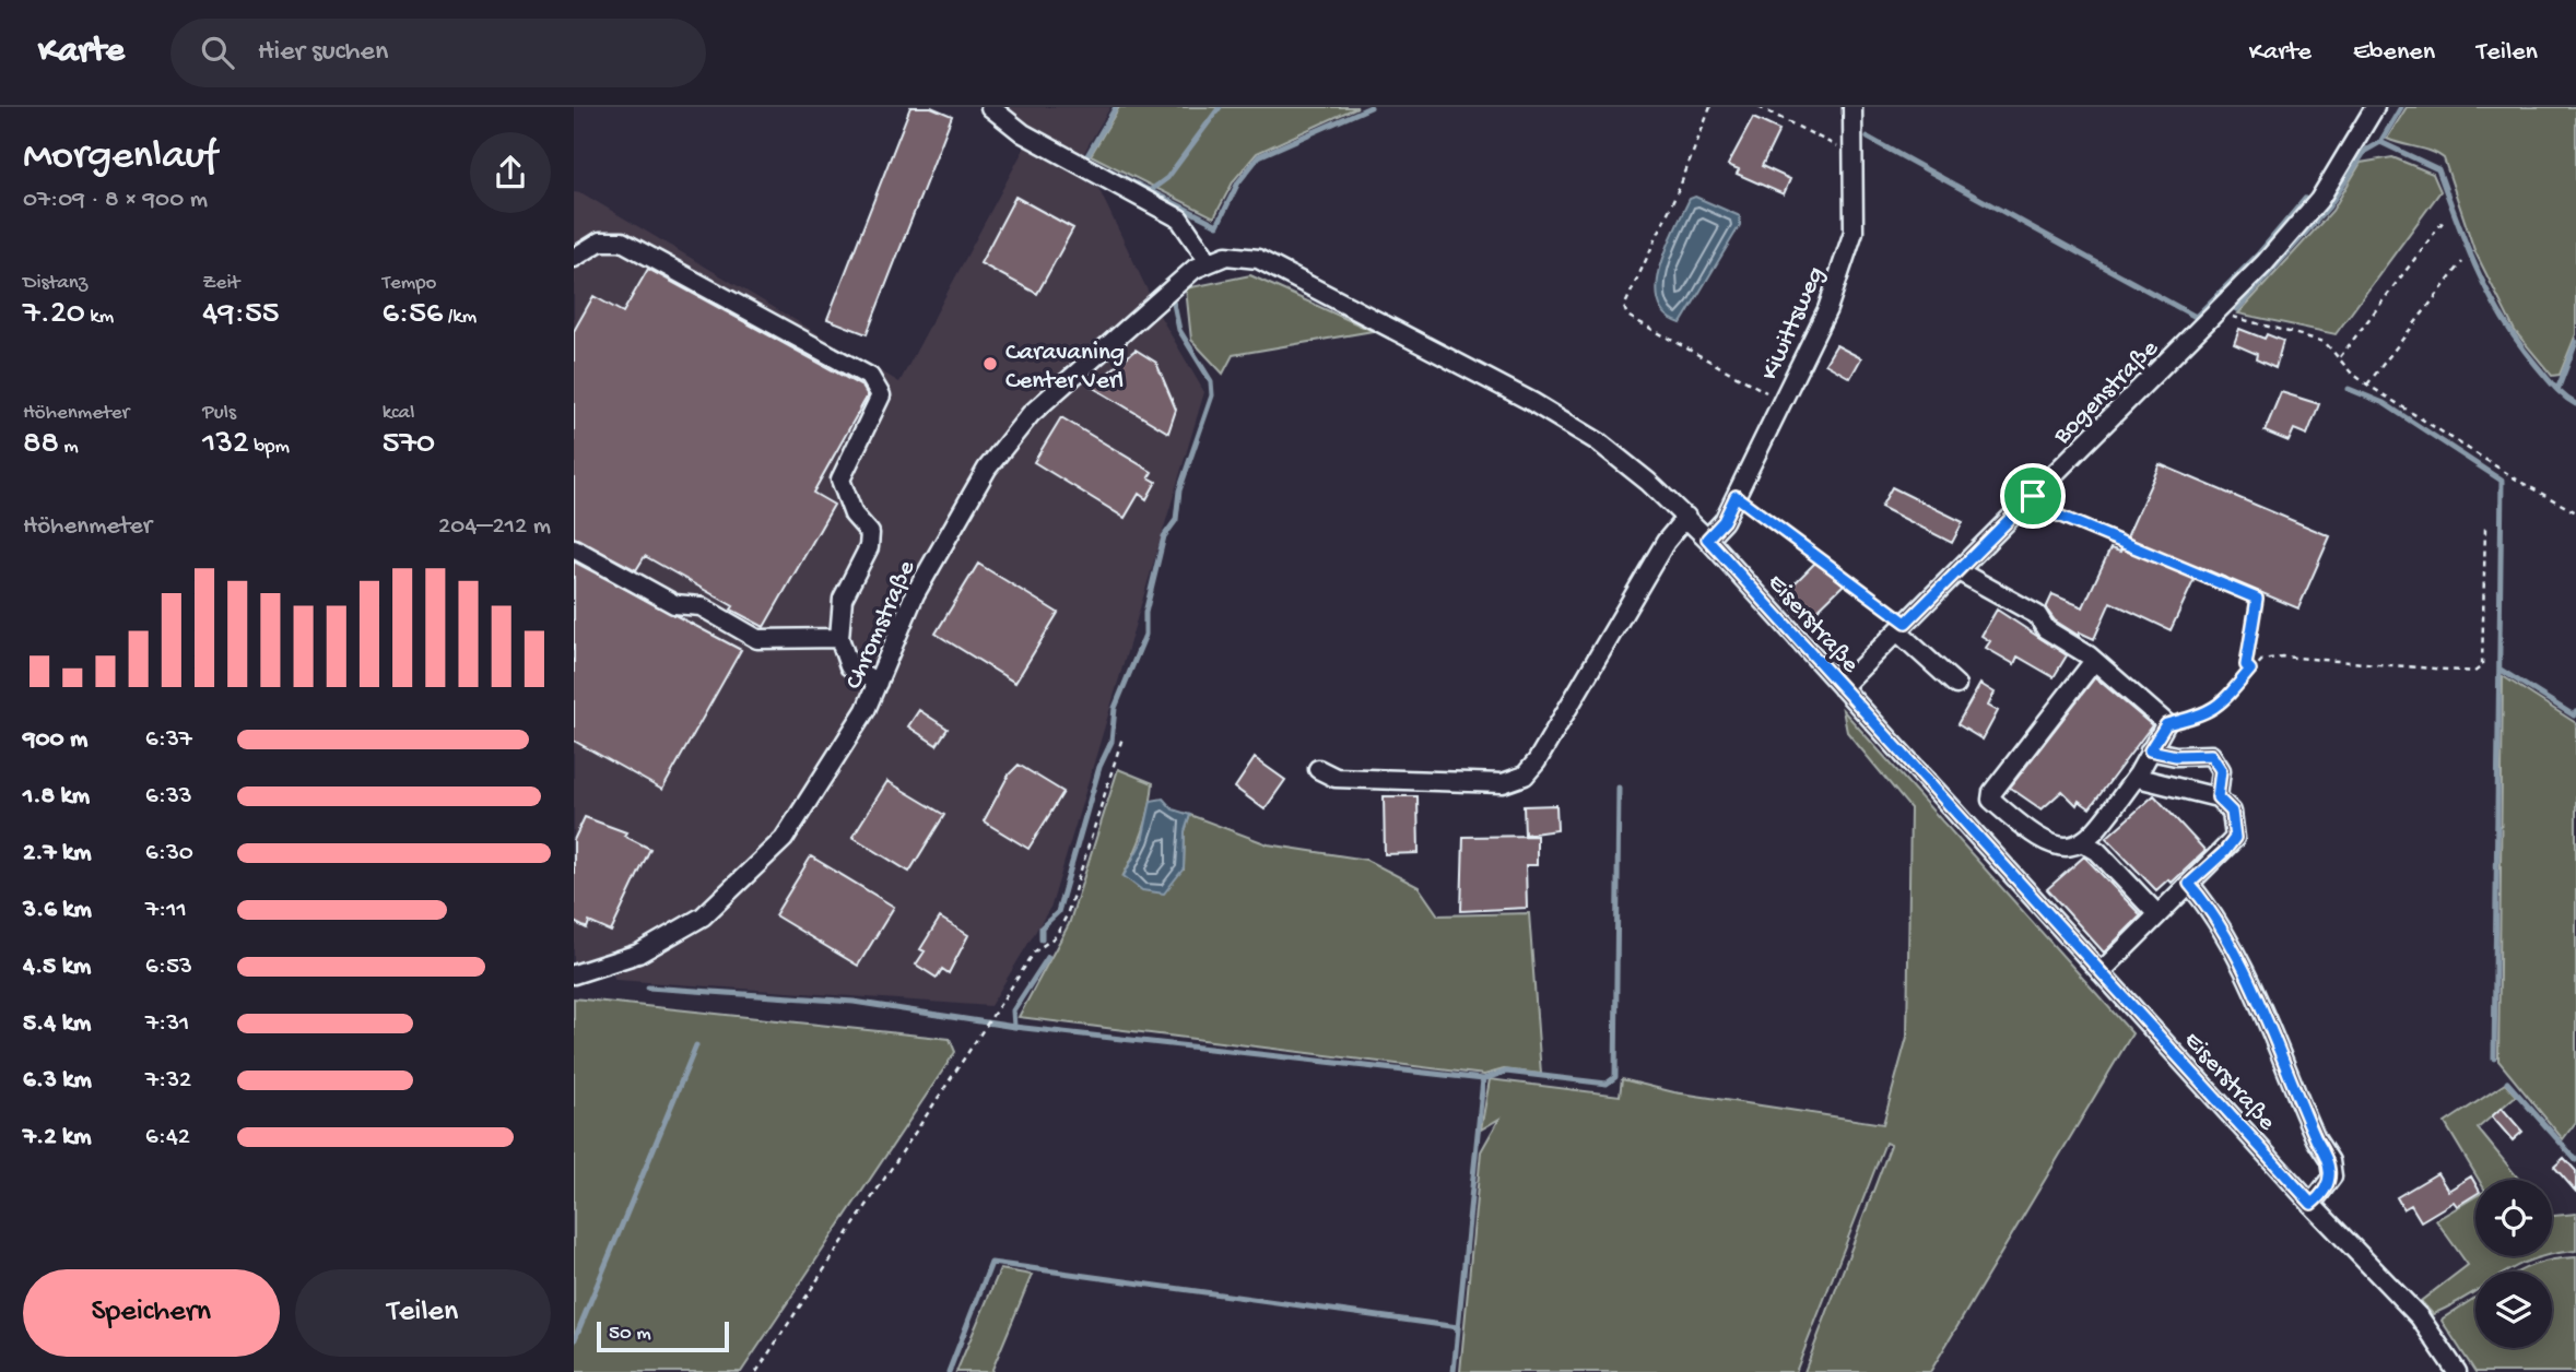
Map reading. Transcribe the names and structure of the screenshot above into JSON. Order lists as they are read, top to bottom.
{
  "streets": {
    "street": [
      "Kiwittsweg",
      "Bogenstraße",
      "Eiserstraße",
      "Chromstraße"
    ]
  },
  "crossings": [
    ["Kiwittsweg", "Eiserstraße"],
    ["Bogenstraße", "Eiserstraße"],
    ["Eiserstraße", "Chromstraße"]
  ],
  "places": ["Caravaning Center Verl"],
  "scale_bar": "50 m",
  "page": {
    "header": "Karte",
    "search": "Hier suchen",
    "nav": ["Karte", "Ebenen", "Teilen"],
    "heading": ["Morgenlauf", "07:09 · 8 × 900 m"],
    "stats": [
      ["Distanz", "7.20 km"],
      ["Zeit", "49:55"],
      ["Tempo", "6:56 /km"],
      ["Höhenmeter", "88 m"],
      ["Puls", "132 bpm"],
      ["kcal", "570"]
    ],
    "chart": ["Höhenmeter", "204–212 m"],
    "list": [
      {
        "name": "900 m",
        "note": "6:37"
      },
      {
        "name": "1.8 km",
        "note": "6:33"
      },
      {
        "name": "2.7 km",
        "note": "6:30"
      },
      {
        "name": "3.6 km",
        "note": "7:11"
      },
      {
        "name": "4.5 km",
        "note": "6:53"
      },
      {
        "name": "5.4 km",
        "note": "7:31"
      },
      {
        "name": "6.3 km",
        "note": "7:32"
      },
      {
        "name": "7.2 km",
        "note": "6:42"
      }
    ],
    "buttons": ["Speichern", "Teilen"],
    "scale": "50 m"
  }
}
